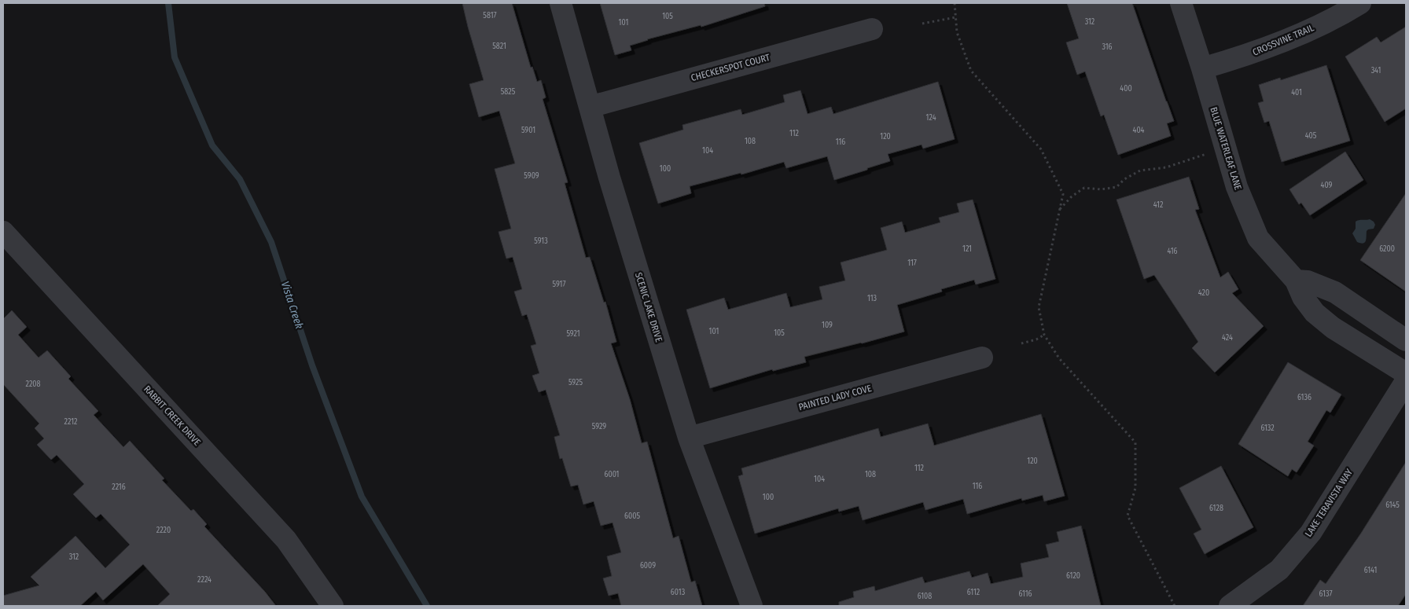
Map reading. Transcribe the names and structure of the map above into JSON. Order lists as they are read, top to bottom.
{
  "streets": {
    "street": [
      "CROSSVINE TRAIL",
      "CHECKERSPOT COURT",
      "BLUE WATERLEAF LANE",
      "SCENIC LAKE DRIVE",
      "PAINTED LADY COVE",
      "RABBIT CREEK DRIVE",
      "LAKE TERAVISTA WAY"
    ]
  },
  "crossings": [
    ["CROSSVINE TRAIL", "BLUE WATERLEAF LANE"],
    ["CHECKERSPOT COURT", "SCENIC LAKE DRIVE"],
    ["SCENIC LAKE DRIVE", "PAINTED LADY COVE"]
  ],
  "water": ["Vista Creek"],
  "house_numbers": [
    "5817",
    "105",
    "312",
    "101",
    "5821",
    "316",
    "341",
    "400",
    "5825",
    "401",
    "124",
    "5901",
    "404",
    "112",
    "405",
    "120",
    "108",
    "116",
    "104",
    "100",
    "5909",
    "409",
    "412",
    "5913",
    "121",
    "6200",
    "416",
    "117",
    "5917",
    "420",
    "113",
    "109",
    "101",
    "105",
    "5921",
    "424",
    "5925",
    "2208",
    "6136",
    "2212",
    "5929",
    "6132",
    "120",
    "112",
    "6001",
    "108",
    "104",
    "116",
    "2216",
    "100",
    "6145",
    "6128",
    "6005",
    "2220",
    "312",
    "6009",
    "6141",
    "6120",
    "2224",
    "6013",
    "6112",
    "6116",
    "6137",
    "6108"
  ]
}
